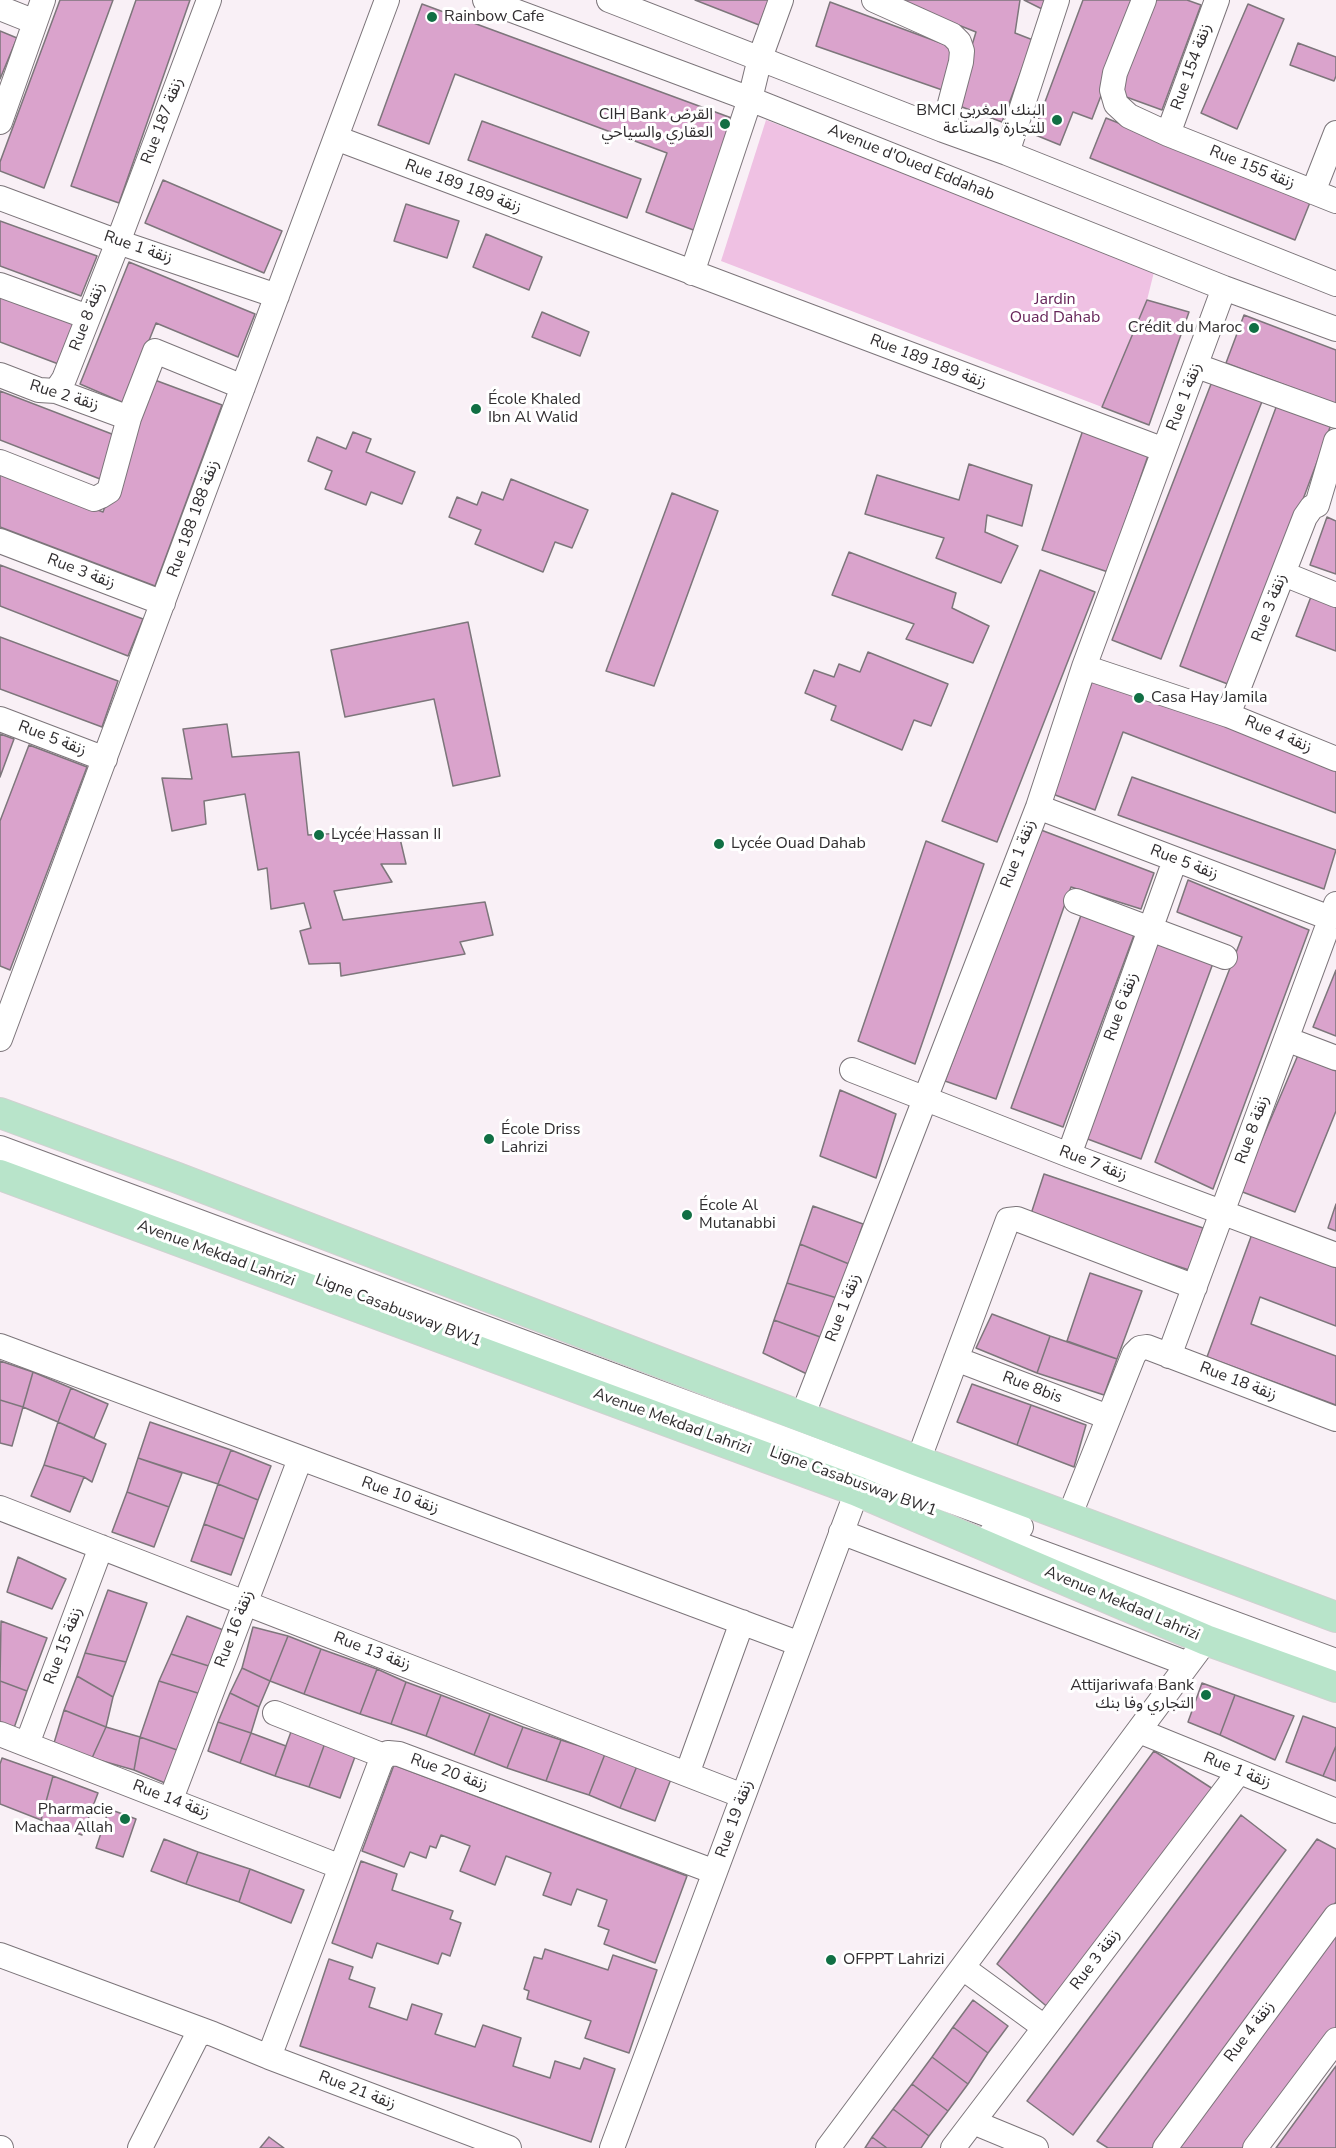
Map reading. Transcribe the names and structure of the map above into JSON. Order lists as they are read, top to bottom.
{
  "streets": {
    "main road": ["Avenue Mekdad Lahrizi"],
    "street": [
      "Rue 154 زنقة",
      "Rue 187 زنقة",
      "Avenue d'Oued Eddahab",
      "Rue 155 زنقة",
      "Rue 189 زنقة 189",
      "Rue 1 زنقة",
      "Rue 8 زنقة",
      "Rue 2 زنقة",
      "Rue 188 زنقة 188",
      "Rue 3 زنقة",
      "Rue 4 زنقة",
      "Rue 5 زنقة",
      "Rue 6 زنقة",
      "Rue 7 زنقة",
      "Ligne Casabusway BW1",
      "Rue 18 زنقة",
      "Rue 8bis",
      "Rue 10 زنقة",
      "Rue 16 زنقة",
      "Rue 15 زنقة",
      "Rue 13 زنقة",
      "Rue 20 زنقة",
      "Rue 14 زنقة",
      "Rue 19 زنقة",
      "Rue 21 زنقة"
    ]
  },
  "crossings": [
    ["Rue 154 زنقة", "Rue 155 زنقة"],
    ["Rue 187 زنقة", "Rue 1 زنقة"],
    ["Rue 187 زنقة", "Rue 8 زنقة"],
    ["Avenue d'Oued Eddahab", "Rue 1 زنقة"],
    ["Rue 189 زنقة 189", "Rue 1 زنقة"],
    ["Rue 189 زنقة 189", "Rue 188 زنقة 188"],
    ["Rue 1 زنقة", "Rue 8 زنقة"],
    ["Rue 1 زنقة", "Rue 188 زنقة 188"],
    ["Rue 1 زنقة", "Rue 3 زنقة"],
    ["Rue 1 زنقة", "Rue 4 زنقة"],
    ["Rue 1 زنقة", "Rue 5 زنقة"],
    ["Rue 1 زنقة", "Rue 7 زنقة"],
    ["Rue 8 زنقة", "Rue 2 زنقة"],
    ["Rue 8 زنقة", "Rue 5 زنقة"],
    ["Rue 8 زنقة", "Rue 7 زنقة"],
    ["Rue 8 زنقة", "Rue 18 زنقة"],
    ["Rue 188 زنقة 188", "Rue 3 زنقة"],
    ["Rue 188 زنقة 188", "Rue 5 زنقة"],
    ["Rue 3 زنقة", "Rue 4 زنقة"],
    ["Rue 5 زنقة", "Rue 6 زنقة"],
    ["Rue 6 زنقة", "Rue 7 زنقة"],
    ["Avenue Mekdad Lahrizi", "Rue 19 زنقة"],
    ["Rue 18 زنقة", "Rue 8bis"],
    ["Rue 10 زنقة", "Rue 16 زنقة"],
    ["Rue 10 زنقة", "Rue 19 زنقة"],
    ["Rue 16 زنقة", "Rue 13 زنقة"],
    ["Rue 16 زنقة", "Rue 14 زنقة"],
    ["Rue 15 زنقة", "Rue 13 زنقة"],
    ["Rue 15 زنقة", "Rue 14 زنقة"],
    ["Rue 13 زنقة", "Rue 19 زنقة"],
    ["Rue 20 زنقة", "Rue 19 زنقة"]
  ],
  "parks": ["Jardin Ouad Dahab"],
  "places": [
    "Rainbow Cafe",
    "BMCI البنك المغربي للتجارة والصناعة",
    "CIH Bank القرض العقاري والسياحي",
    "Crédit du Maroc",
    "École Khaled Ibn Al Walid",
    "Casa Hay Jamila",
    "Lycée Hassan II",
    "Lycée Ouad Dahab",
    "École Driss Lahrizi",
    "École Al Mutanabbi",
    "Attijariwafa Bank التجاري وفا بنك",
    "Pharmacie Machaa Allah",
    "OFPPT Lahrizi"
  ]
}
